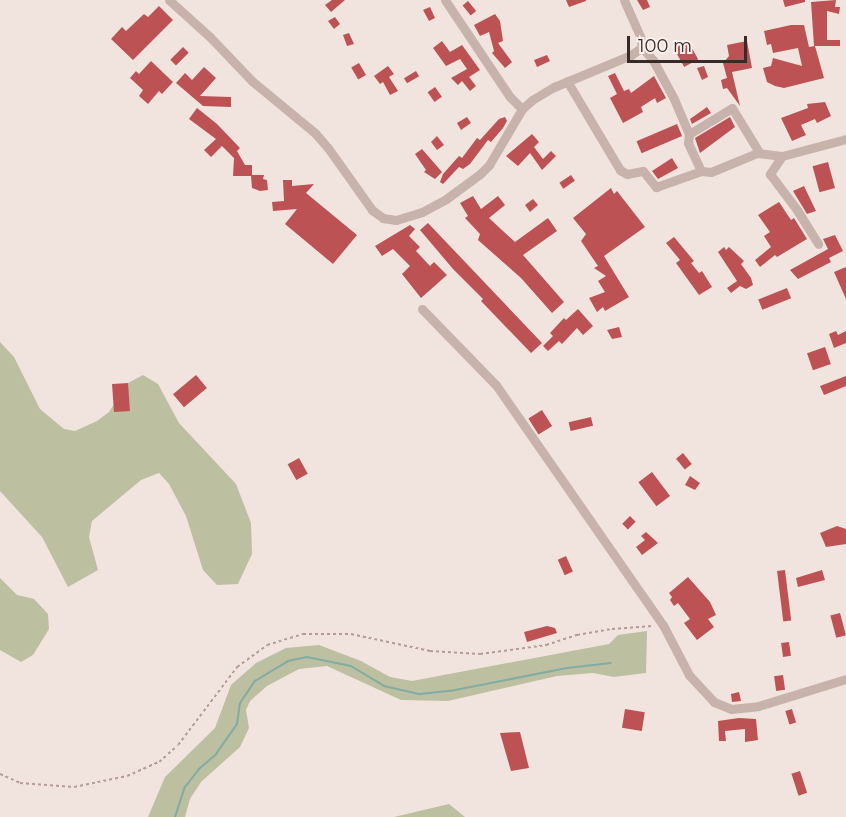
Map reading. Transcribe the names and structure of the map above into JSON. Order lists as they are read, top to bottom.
{
  "scale_bar": "100 m"
}
